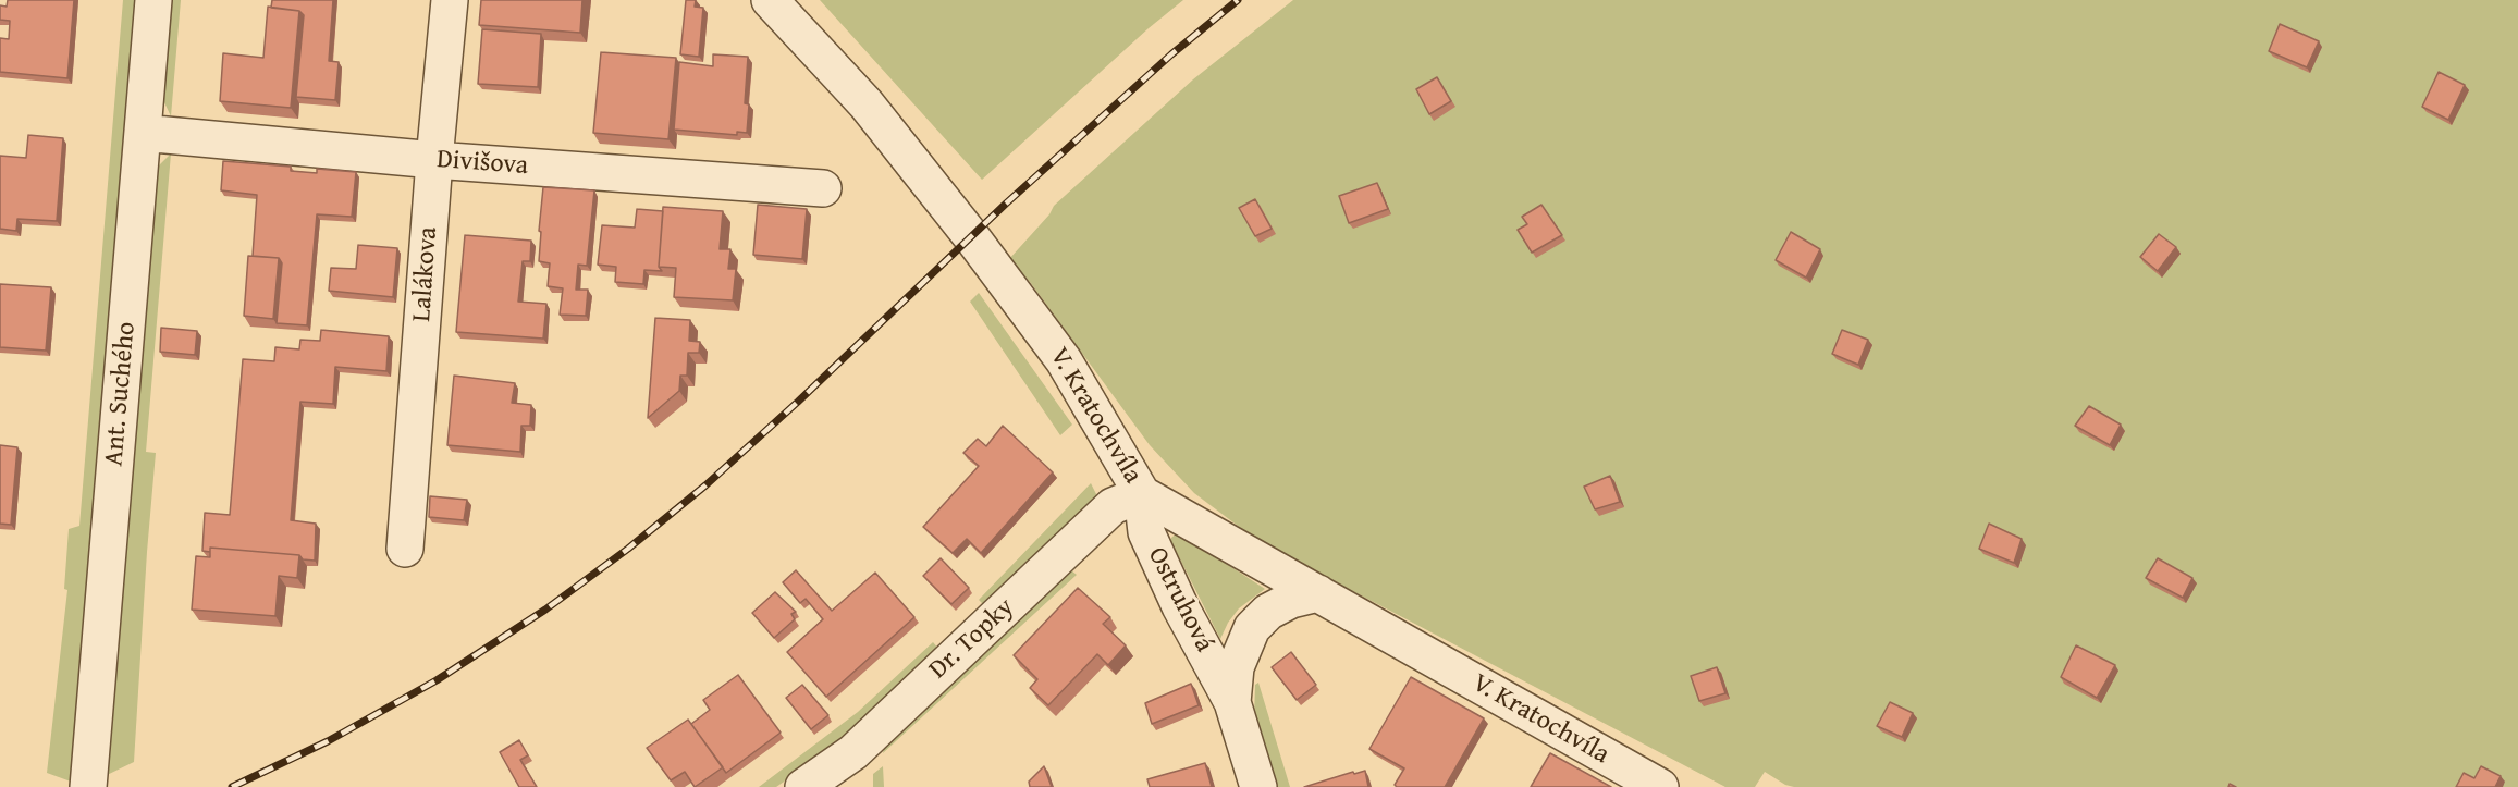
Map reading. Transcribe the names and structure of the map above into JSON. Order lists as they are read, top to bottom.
{
  "streets": {
    "street": [
      "Divišova",
      "Lalákova",
      "Ant. Suchého",
      "V. Kratochvíla",
      "Ostruhová",
      "Dr. Topky"
    ]
  },
  "crossings": [
    ["Divišova", "Lalákova"],
    ["Divišova", "Ant. Suchého"],
    ["V. Kratochvíla", "Ostruhová"],
    ["V. Kratochvíla", "Dr. Topky"],
    ["Ostruhová", "Dr. Topky"]
  ]
}
